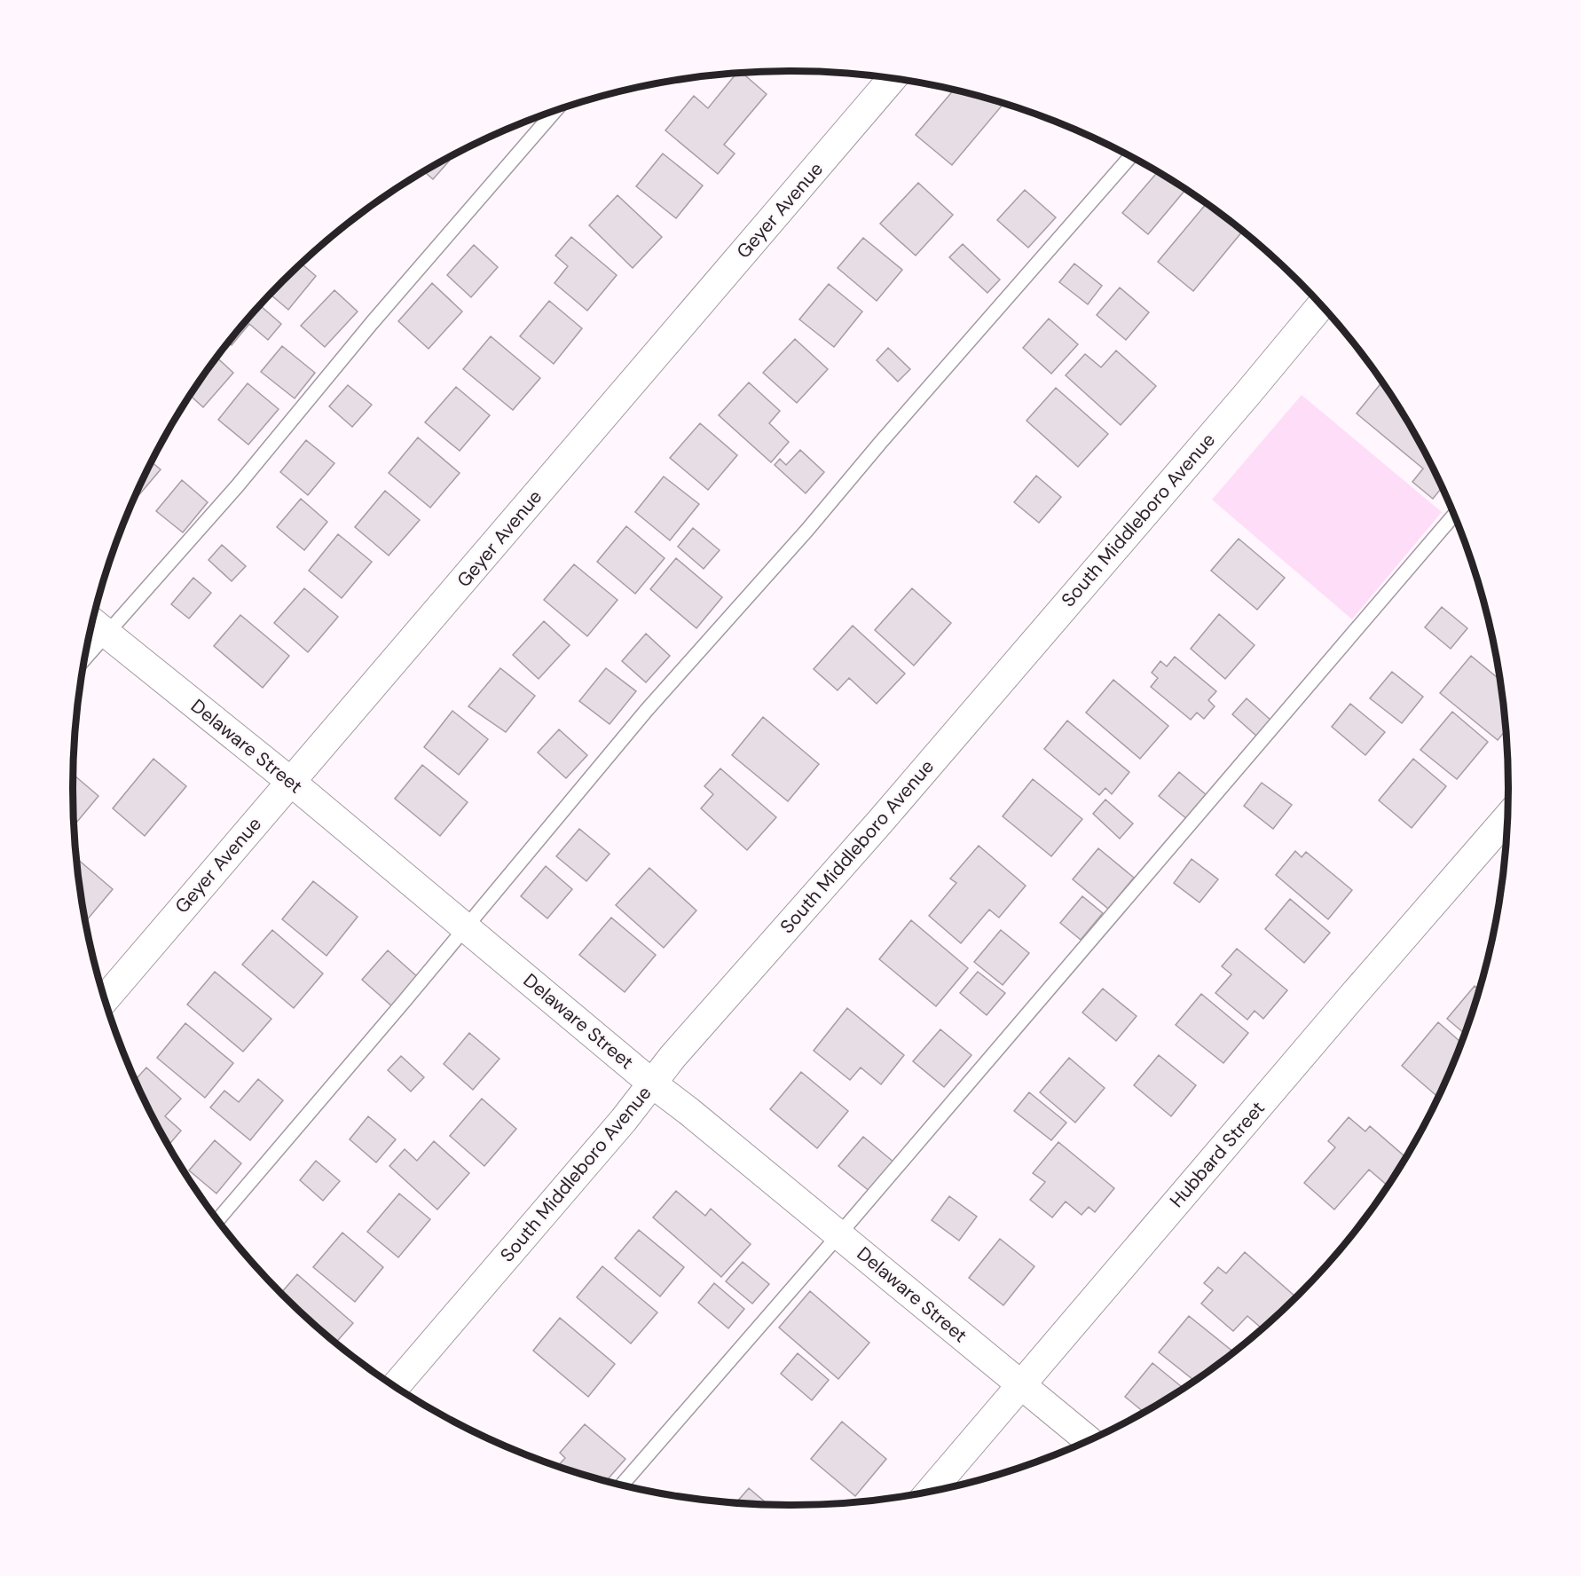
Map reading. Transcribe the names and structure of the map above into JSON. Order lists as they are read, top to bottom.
{
  "streets": {
    "street": [
      "Geyer Avenue",
      "South Middleboro Avenue",
      "Delaware Street",
      "Hubbard Street"
    ]
  },
  "crossings": [
    ["Geyer Avenue", "Delaware Street"],
    ["South Middleboro Avenue", "Delaware Street"],
    ["Delaware Street", "Hubbard Street"]
  ]
}
